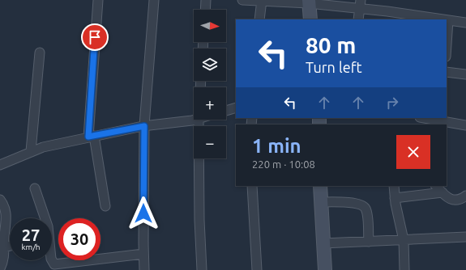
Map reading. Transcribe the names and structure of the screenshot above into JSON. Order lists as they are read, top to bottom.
{
  "north": "right",
  "page": {
    "map_buttons": ["+", "−"],
    "turn": ["80 m", "Turn left"],
    "heading": ["1 min", "220 m · 10:08"],
    "speed": "27 km/h",
    "limit": "30"
  }
}
